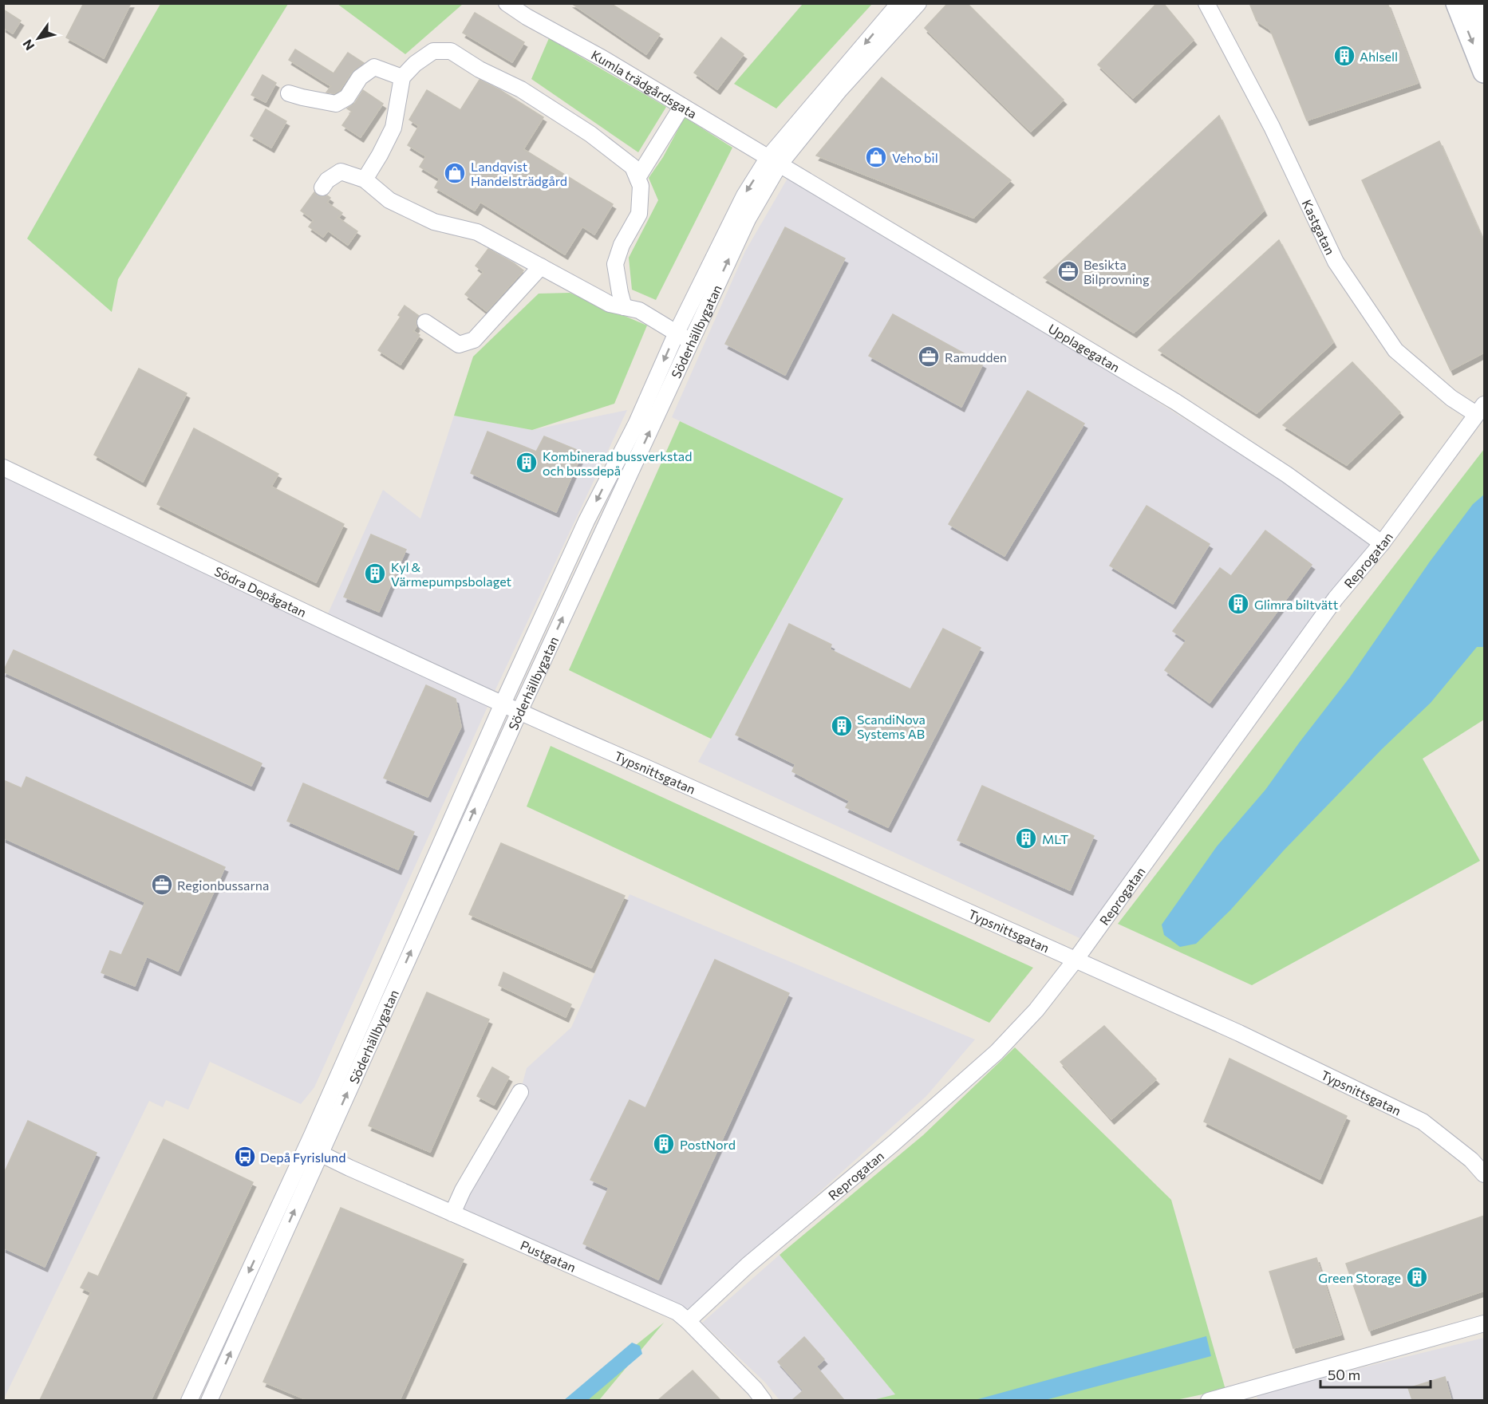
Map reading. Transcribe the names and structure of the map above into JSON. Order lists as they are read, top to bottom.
{
  "streets": {
    "street": [
      "Kumla trädgårdsgata",
      "Kastgatan",
      "Söderhällbygatan",
      "Upplagegatan",
      "Reprogatan",
      "Södra Depågatan",
      "Typsnittsgatan",
      "Pustgatan"
    ]
  },
  "crossings": [
    ["Kumla trädgårdsgata", "Söderhällbygatan"],
    ["Kumla trädgårdsgata", "Upplagegatan"],
    ["Kastgatan", "Reprogatan"],
    ["Söderhällbygatan", "Upplagegatan"],
    ["Söderhällbygatan", "Södra Depågatan"],
    ["Söderhällbygatan", "Typsnittsgatan"],
    ["Söderhällbygatan", "Pustgatan"],
    ["Upplagegatan", "Reprogatan"],
    ["Reprogatan", "Typsnittsgatan"],
    ["Reprogatan", "Pustgatan"],
    ["Södra Depågatan", "Typsnittsgatan"]
  ],
  "places": {
    "building": [
      "Ahlsell",
      "Kombinerad bussverkstad och bussdepå",
      "Kyl & Värmepumpsbolaget",
      "Glimra biltvätt",
      "ScandiNova Systems AB",
      "MLT",
      "PostNord",
      "Green Storage"
    ],
    "shop": ["Veho bil", "Landqvist Handelsträdgård"],
    "office": ["Besikta Bilprovning", "Ramudden", "Regionbussarna"],
    "bus stop": ["Depå Fyrislund"]
  },
  "scale_bar": "50 m",
  "north": "bottom left"
}
